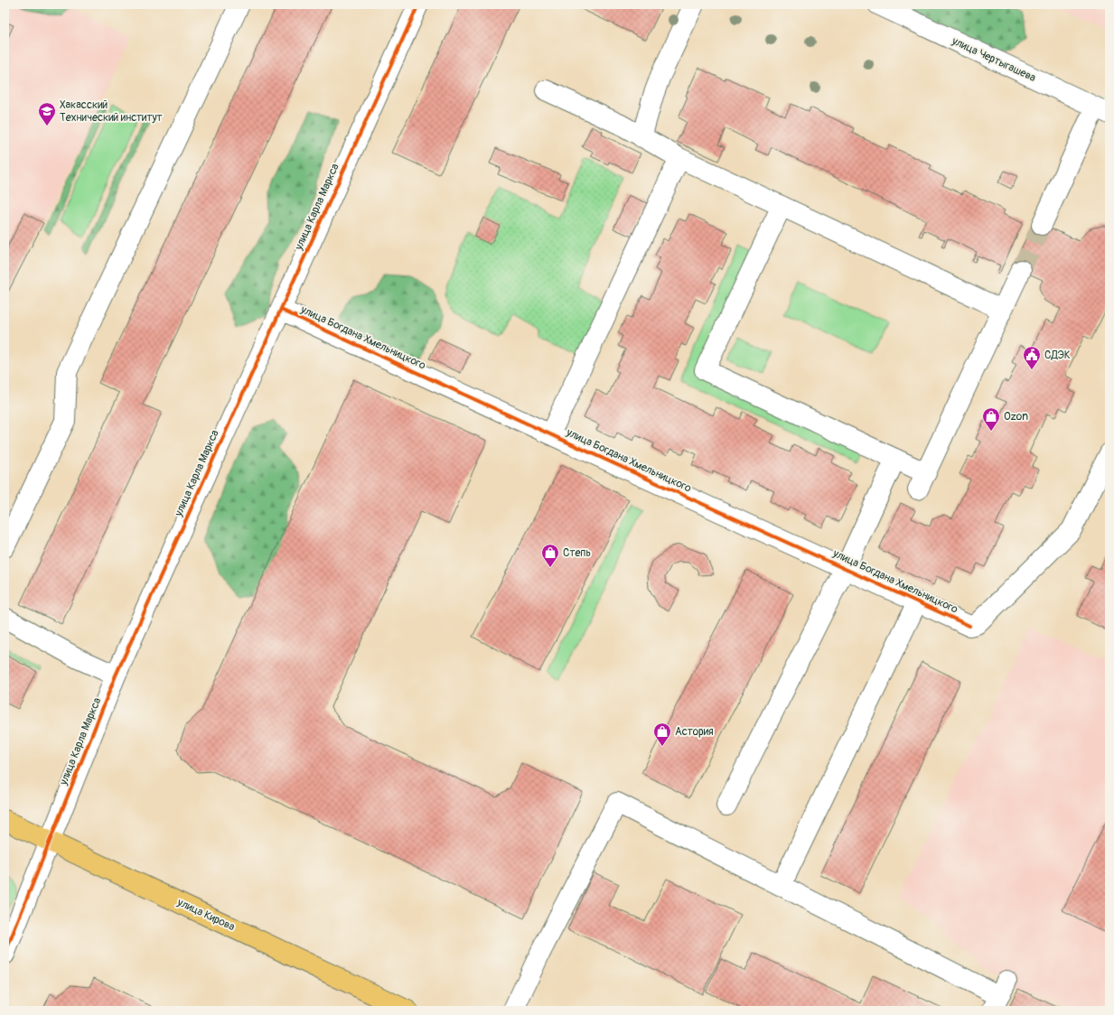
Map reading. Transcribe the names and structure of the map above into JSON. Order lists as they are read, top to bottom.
{
  "streets": {
    "main road": ["улица Кирова"],
    "street": ["улица Чертыгашева", "улица Карла Маркса", "улица Богдана Хмельницкого"]
  },
  "crossings": [
    ["улица Карла Маркса", "улица Богдана Хмельницкого"],
    ["улица Карла Маркса", "улица Кирова"]
  ],
  "places": {
    "school or university": ["Хакасский Технический институт"],
    "public building": ["СДЭК"],
    "shop": ["Ozon", "Степь", "Астория"]
  }
}
